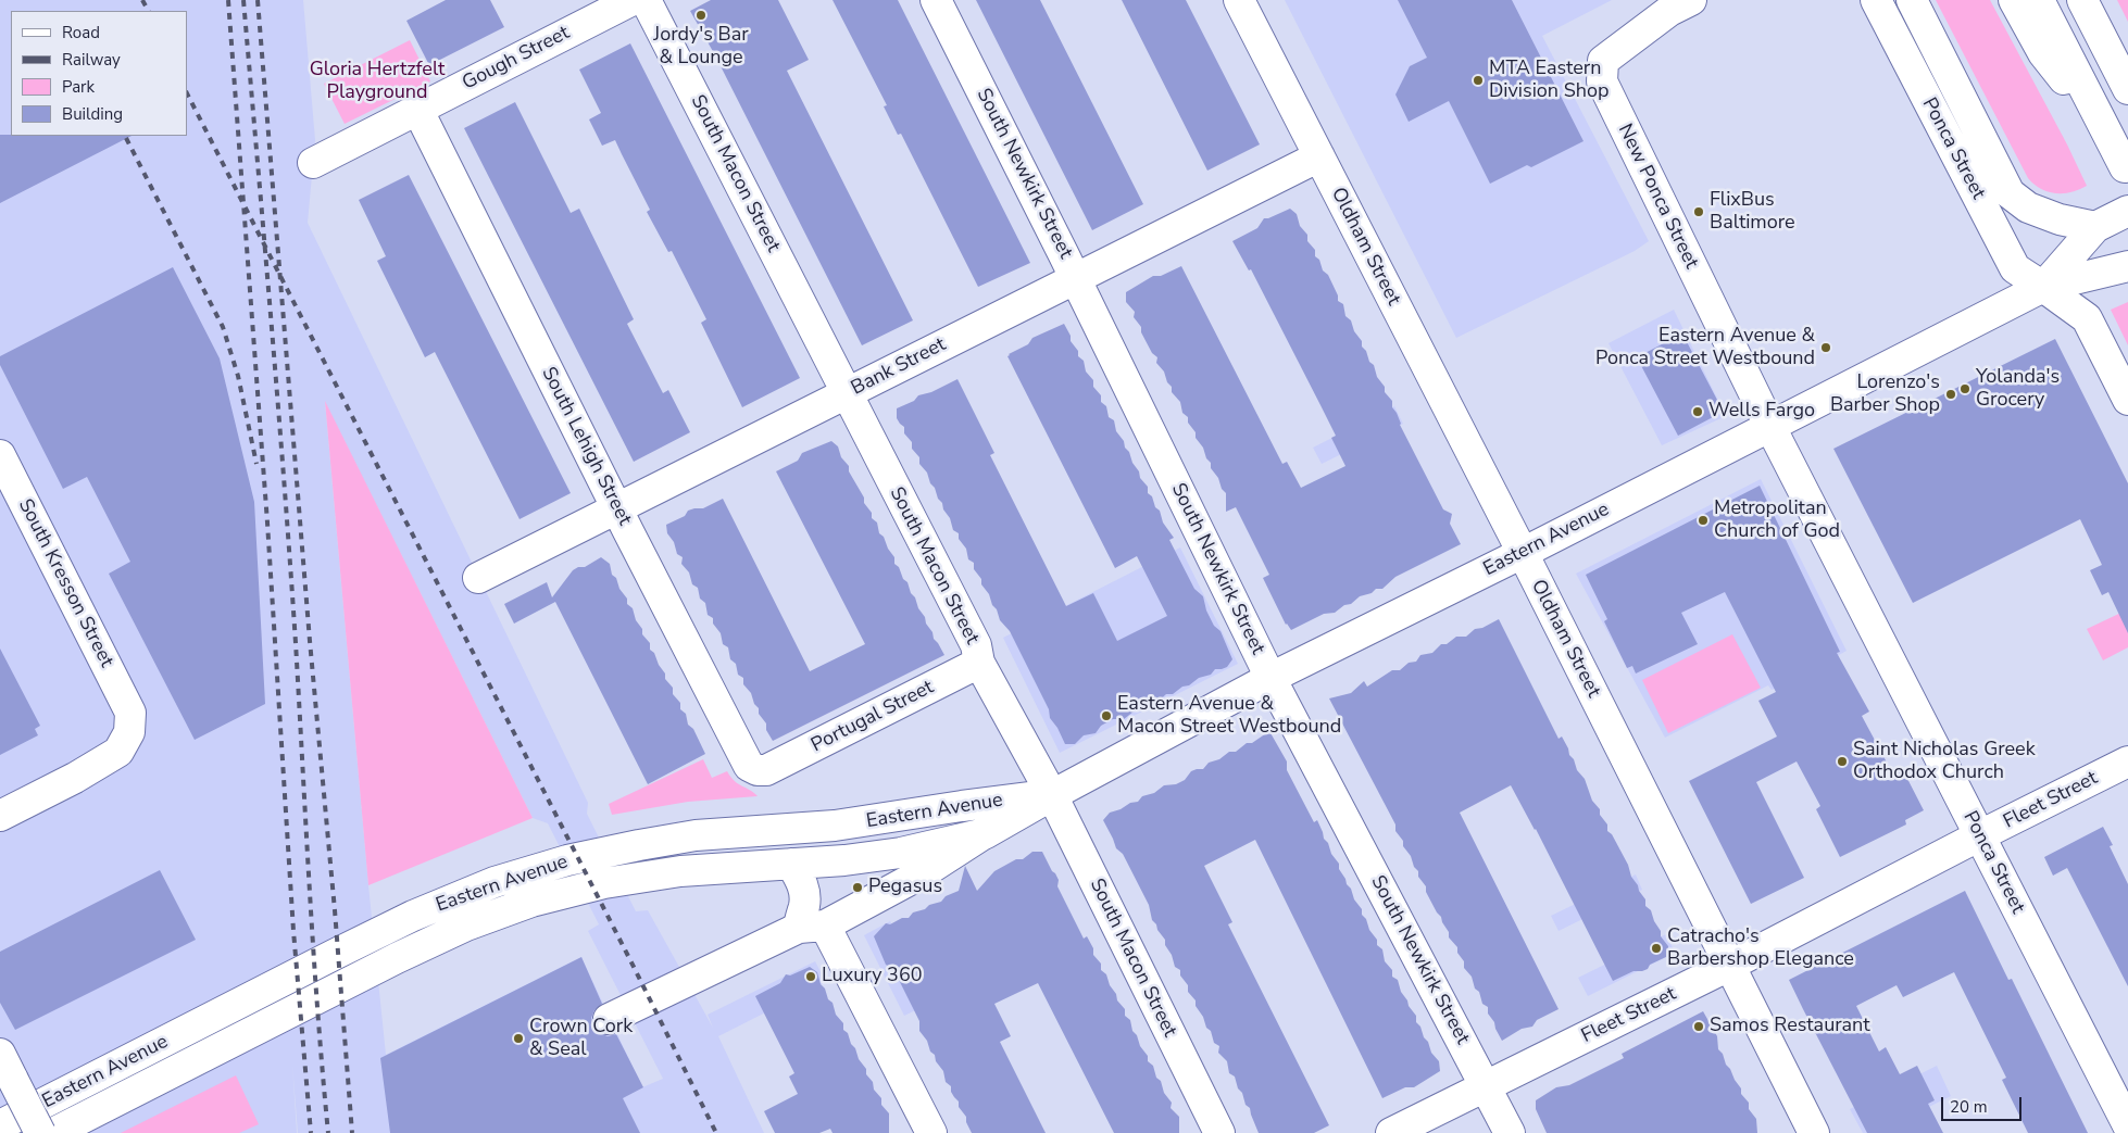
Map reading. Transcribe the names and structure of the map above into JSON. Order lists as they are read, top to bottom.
{
  "streets": {
    "main road": [
      "Gough Street",
      "Ponca Street",
      "South Macon Street",
      "South Newkirk Street",
      "New Ponca Street",
      "Oldham Street",
      "Bank Street",
      "South Lehigh Street",
      "Eastern Avenue",
      "South Kresson Street",
      "Portugal Street",
      "Fleet Street"
    ]
  },
  "crossings": [
    ["Gough Street", "South Lehigh Street"],
    ["Ponca Street", "New Ponca Street"],
    ["Ponca Street", "Eastern Avenue"],
    ["Ponca Street", "Fleet Street"],
    ["South Macon Street", "Bank Street"],
    ["South Macon Street", "Eastern Avenue"],
    ["South Macon Street", "Portugal Street"],
    ["South Newkirk Street", "Bank Street"],
    ["South Newkirk Street", "Eastern Avenue"],
    ["South Newkirk Street", "Fleet Street"],
    ["New Ponca Street", "Eastern Avenue"],
    ["Oldham Street", "Bank Street"],
    ["Oldham Street", "Eastern Avenue"],
    ["Oldham Street", "Fleet Street"],
    ["Bank Street", "South Lehigh Street"],
    ["South Lehigh Street", "Portugal Street"]
  ],
  "parks": ["Gloria Hertzfelt Playground"],
  "places": [
    "Jordy's Bar & Lounge",
    "MTA Eastern Division Shop",
    "FlixBus Baltimore",
    "Eastern Avenue & Ponca Street Westbound",
    "Yolanda's Grocery",
    "Lorenzo's Barber Shop",
    "Wells Fargo",
    "Metropolitan Church of God",
    "Eastern Avenue & Macon Street Westbound",
    "Saint Nicholas Greek Orthodox Church",
    "Pegasus",
    "Catracho's Barbershop Elegance",
    "Luxury 360",
    "Samos Restaurant",
    "Crown Cork & Seal"
  ],
  "legend": [
    "Road",
    "Railway",
    "Park",
    "Building"
  ],
  "scale_bar": "20 m"
}
